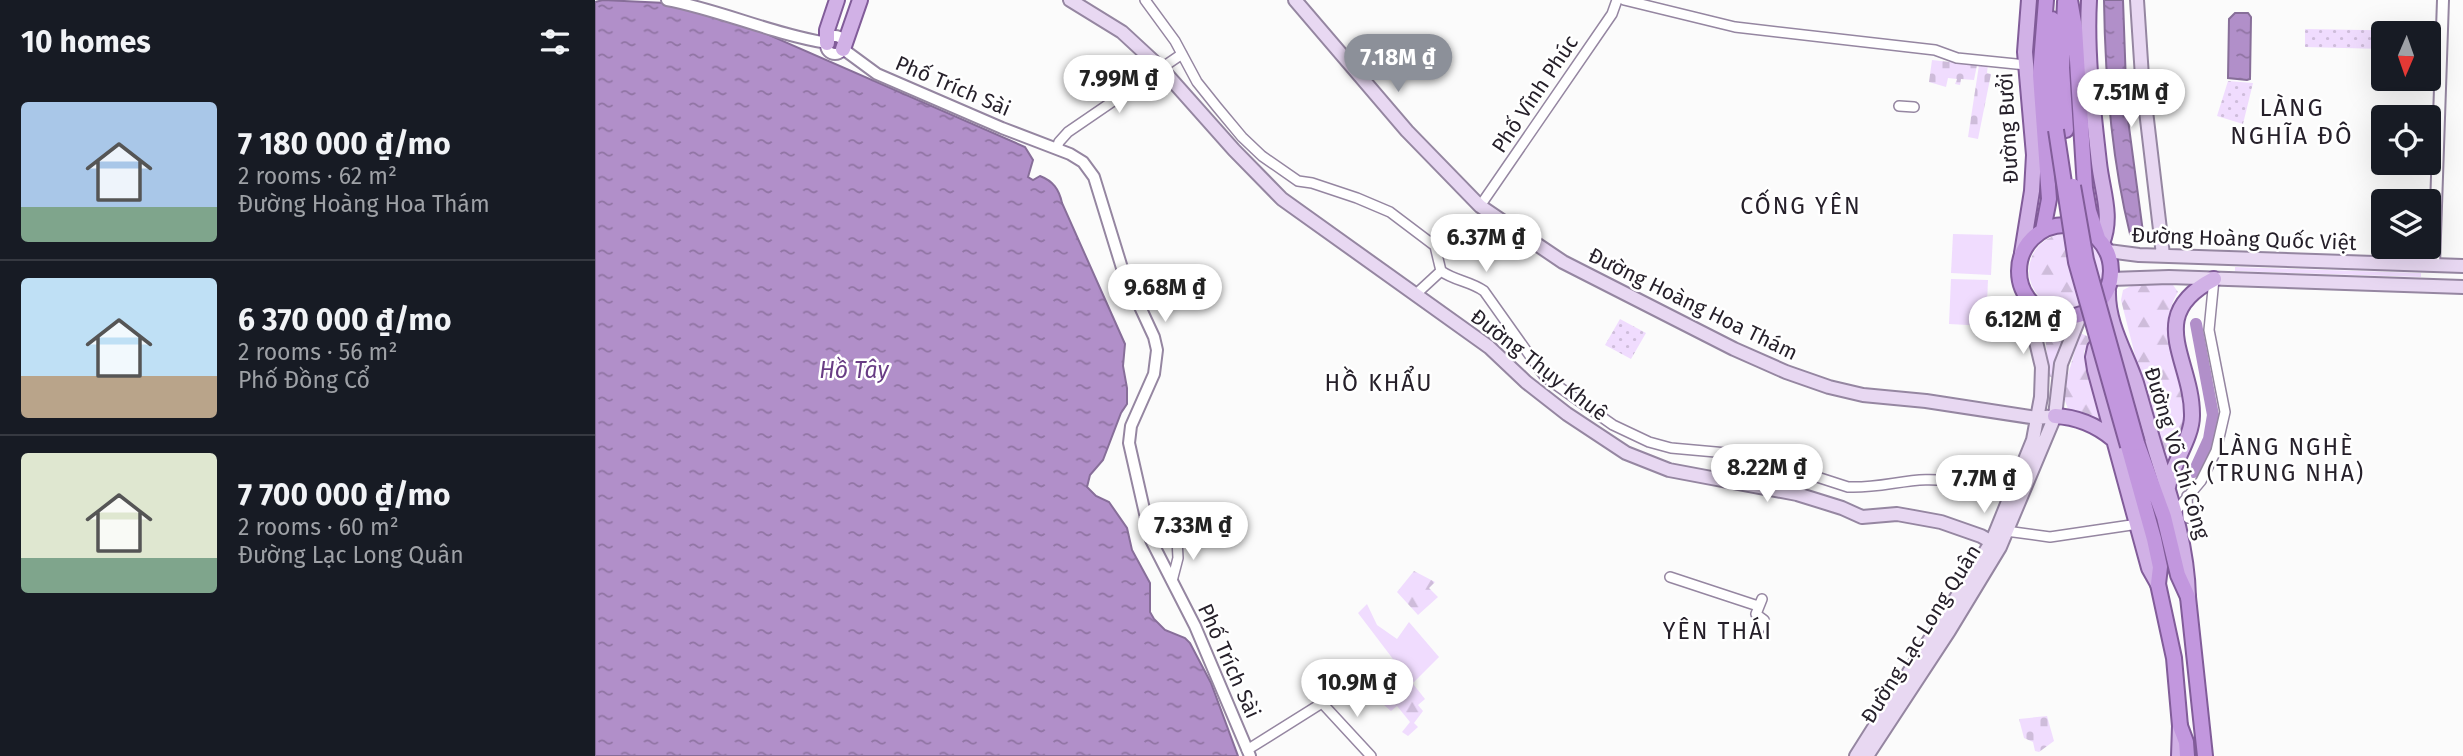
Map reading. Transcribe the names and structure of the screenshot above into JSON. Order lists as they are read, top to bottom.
{
  "streets": {
    "highway": ["Đường Võ Chí Công"],
    "main road": [
      "Đường Bưởi",
      "Đường Hoàng Quốc Việt",
      "Đường Hoàng Hoa Thám",
      "Đường Thụy Khuê",
      "Đường Lạc Long Quân"
    ],
    "street": ["Phố Trích Sài", "Phố Vĩnh Phúc"]
  },
  "crossings": [
    ["Phố Vĩnh Phúc", "Đường Hoàng Hoa Thám"],
    ["Đường Bưởi", "Đường Hoàng Quốc Việt"],
    ["Đường Bưởi", "Đường Võ Chí Công"],
    ["Đường Hoàng Quốc Việt", "Đường Võ Chí Công"],
    ["Đường Hoàng Hoa Thám", "Đường Lạc Long Quân"],
    ["Đường Thụy Khuê", "Đường Lạc Long Quân"]
  ],
  "districts": [
    "LÀNG NGHĨA ĐÔ",
    "CỐNG YÊN",
    "HỒ KHẨU",
    "LÀNG NGHÈ (TRUNG NHA)",
    "YÊN THÁI"
  ],
  "water": ["Hồ Tây"],
  "north": "bottom",
  "page": {
    "heading": "10 homes",
    "price": [
      "7.18M ₫",
      "7.99M ₫",
      "7.51M ₫",
      "6.37M ₫",
      "9.68M ₫",
      "6.12M ₫",
      "8.22M ₫",
      "7.7M ₫",
      "7.33M ₫",
      "10.9M ₫"
    ],
    "list": [
      {
        "name": "7 180 000 ₫/mo",
        "note": "2 rooms · 62 m² · Đường Hoàng Hoa Thám"
      },
      {
        "name": "6 370 000 ₫/mo",
        "note": "2 rooms · 56 m² · Phố Đồng Cổ"
      },
      {
        "name": "7 700 000 ₫/mo",
        "note": "2 rooms · 60 m² · Đường Lạc Long Quân"
      }
    ]
  }
}
